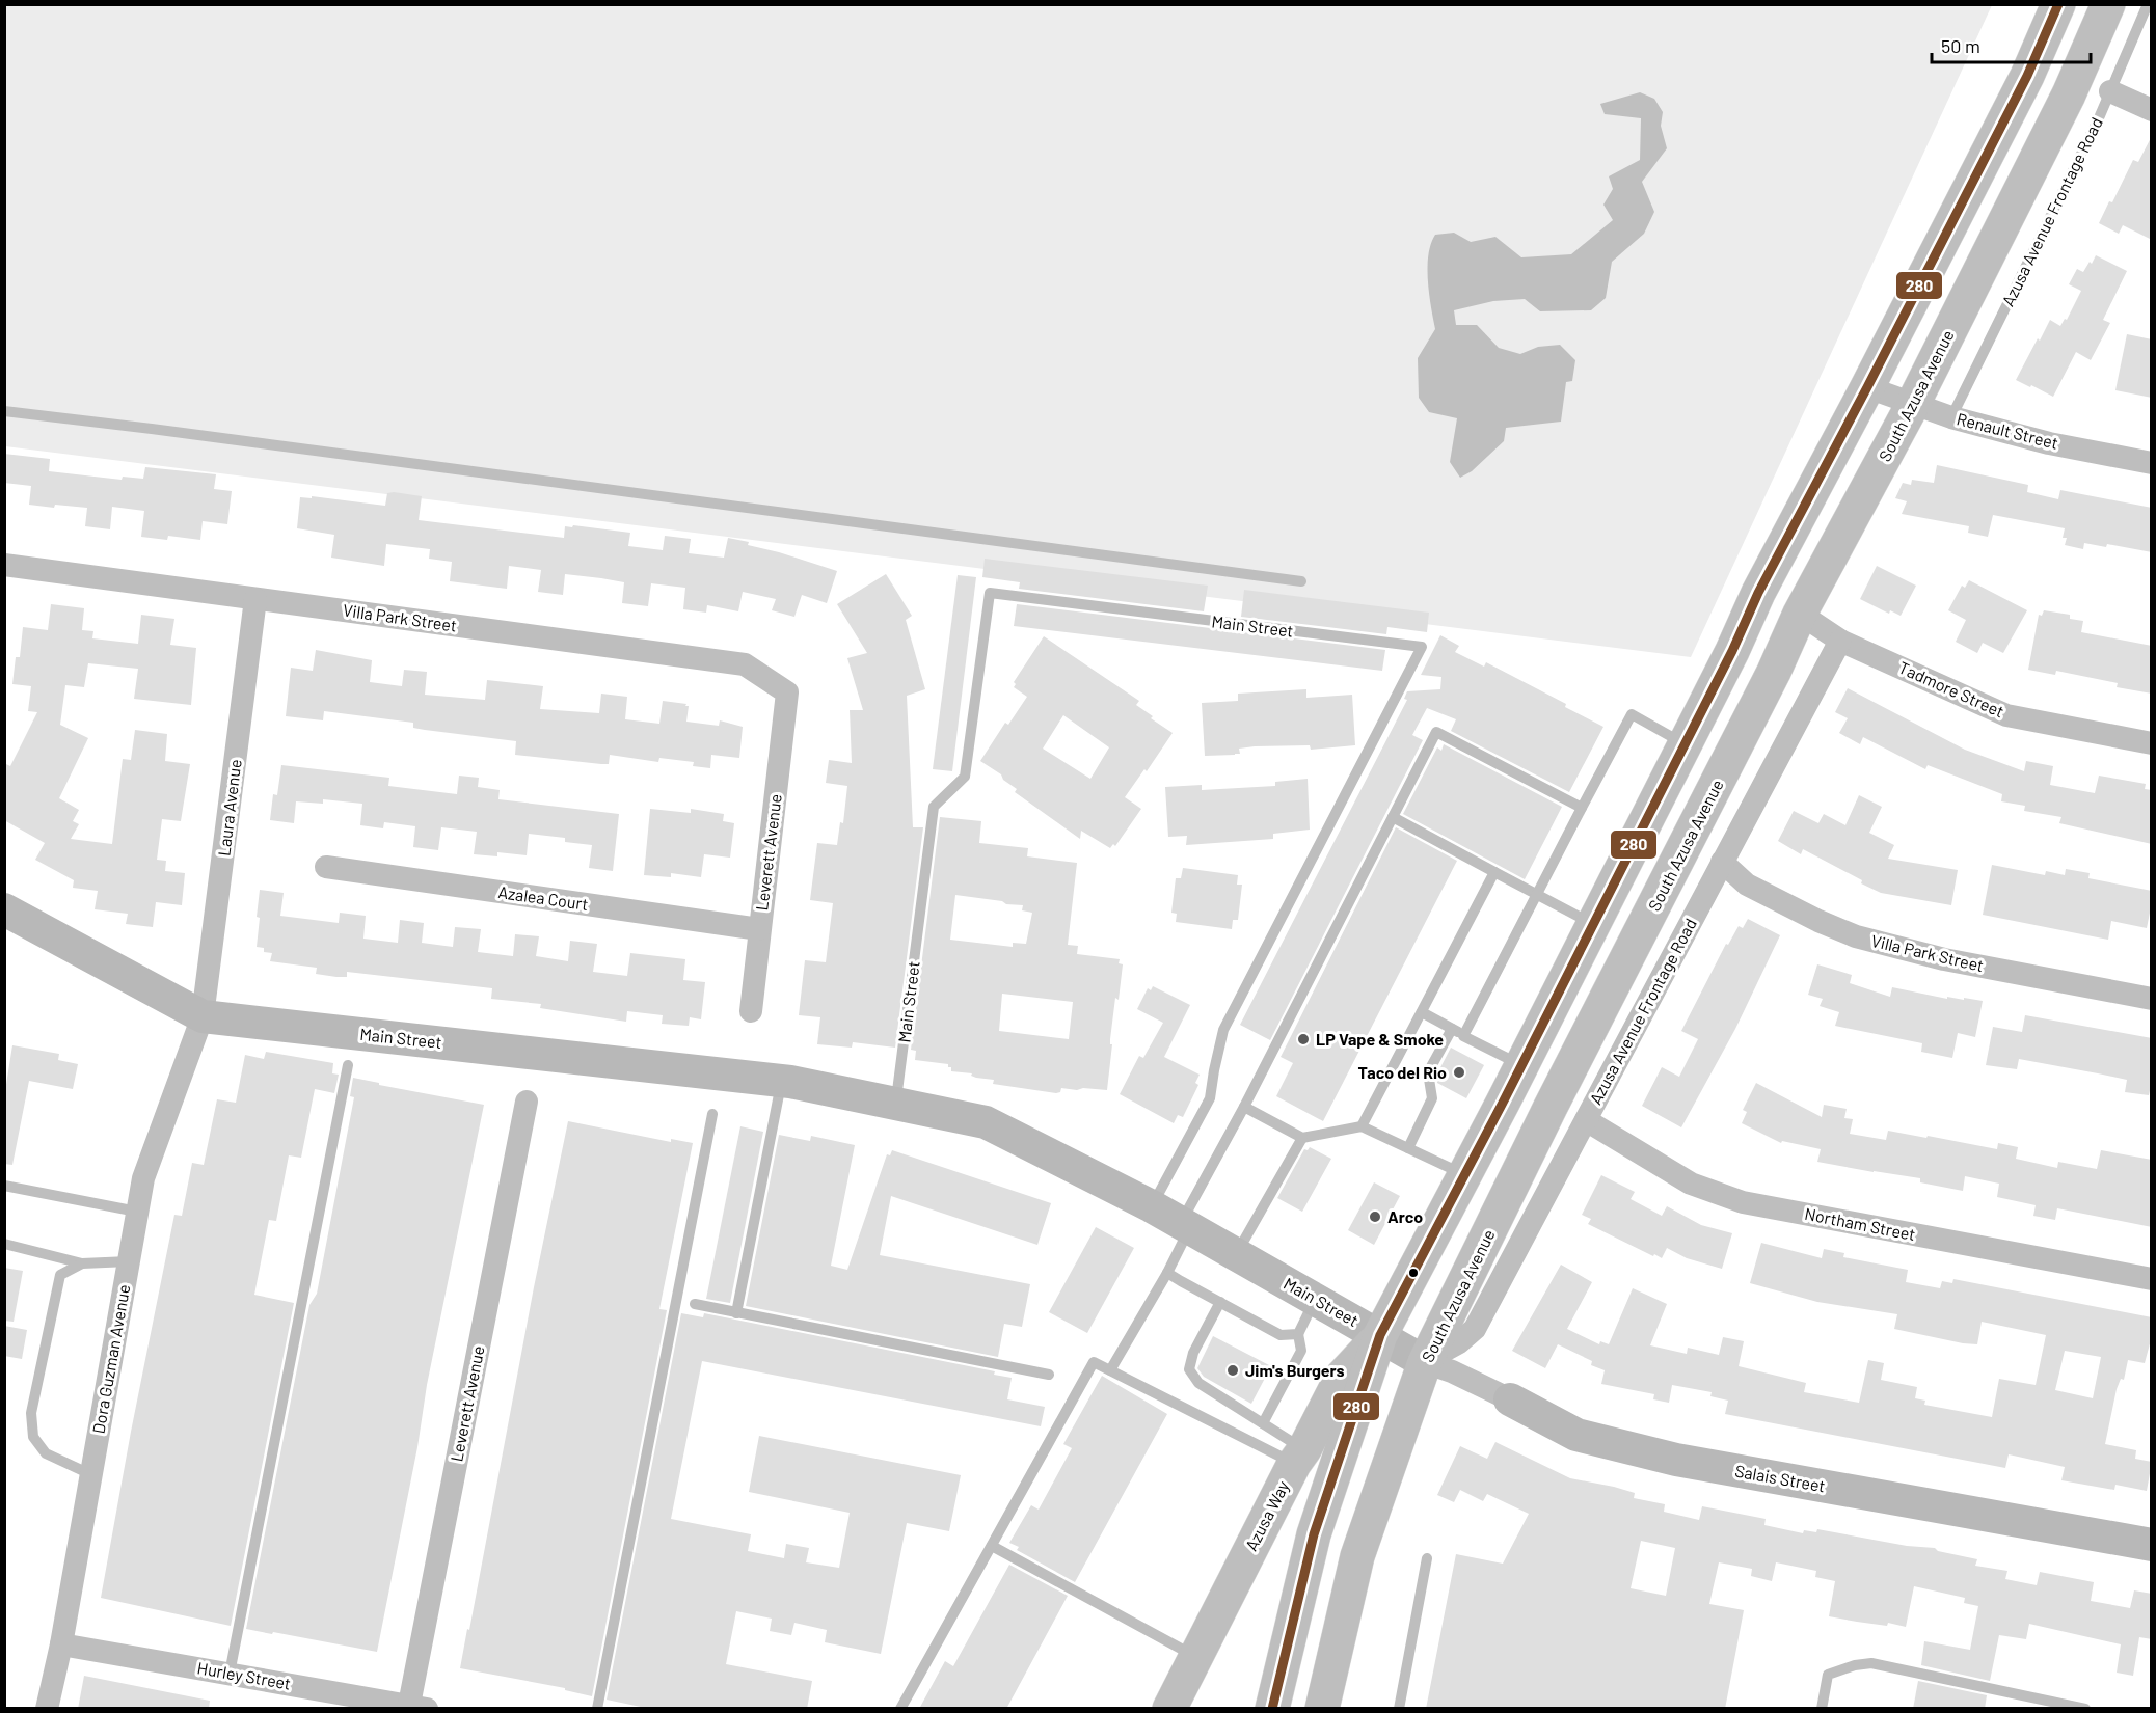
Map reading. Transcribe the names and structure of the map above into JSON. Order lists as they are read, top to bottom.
{
  "streets": {
    "main road": ["South Azusa Avenue", "Azusa Way"],
    "street": [
      "Azusa Avenue Frontage Road",
      "Renault Street",
      "Villa Park Street",
      "Main Street",
      "Tadmore Street",
      "Laura Avenue",
      "Leverett Avenue",
      "Azalea Court",
      "Northam Street",
      "Dora Guzman Avenue",
      "Salais Street",
      "Hurley Street"
    ]
  },
  "crossings": [
    ["Azusa Avenue Frontage Road", "South Azusa Avenue"],
    ["Azusa Avenue Frontage Road", "Renault Street"],
    ["Azusa Avenue Frontage Road", "Villa Park Street"],
    ["Azusa Avenue Frontage Road", "Main Street"],
    ["Azusa Avenue Frontage Road", "Tadmore Street"],
    ["Azusa Avenue Frontage Road", "Northam Street"],
    ["Azusa Avenue Frontage Road", "Salais Street"],
    ["South Azusa Avenue", "Renault Street"],
    ["South Azusa Avenue", "Main Street"],
    ["South Azusa Avenue", "Tadmore Street"],
    ["South Azusa Avenue", "Salais Street"],
    ["Villa Park Street", "Laura Avenue"],
    ["Villa Park Street", "Leverett Avenue"],
    ["Main Street", "Laura Avenue"],
    ["Main Street", "Dora Guzman Avenue"],
    ["Main Street", "Salais Street"],
    ["Main Street", "Azusa Way"],
    ["Laura Avenue", "Dora Guzman Avenue"],
    ["Leverett Avenue", "Azalea Court"],
    ["Leverett Avenue", "Hurley Street"],
    ["Dora Guzman Avenue", "Hurley Street"]
  ],
  "places": [
    "LP Vape & Smoke",
    "Taco del Rio",
    "Arco",
    "Jim's Burgers"
  ],
  "lines": ["transit line 280"],
  "scale_bar": "50 m"
}
